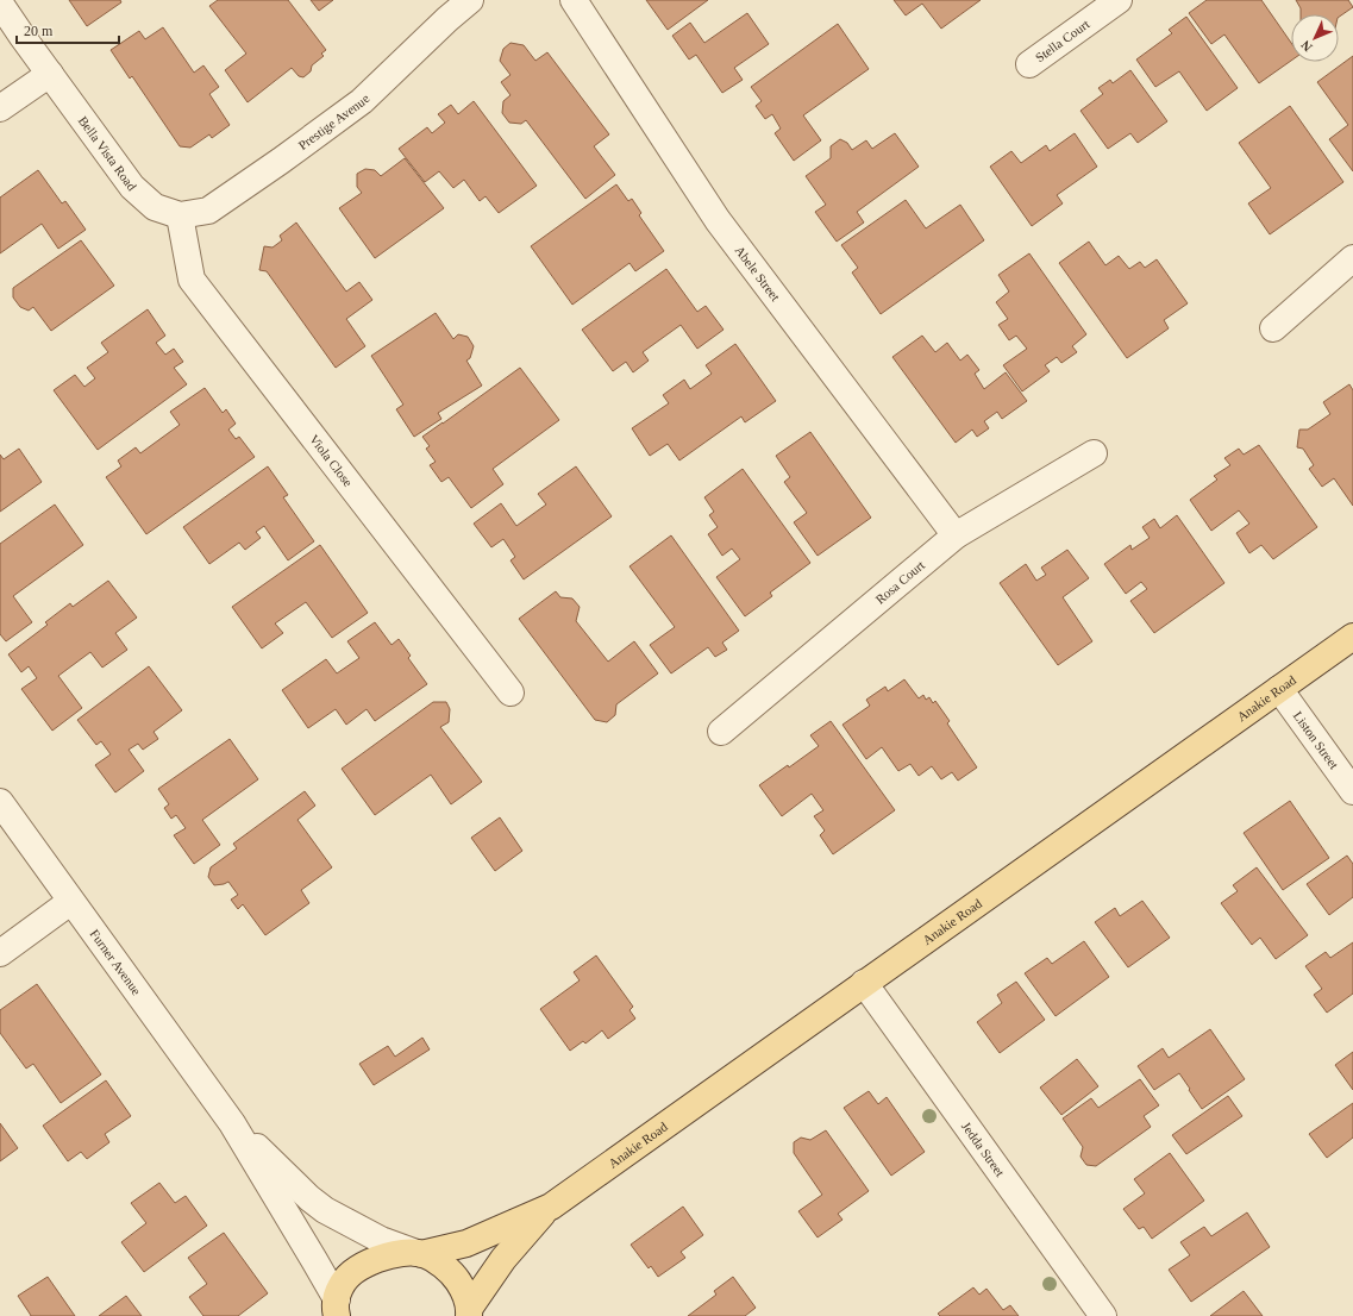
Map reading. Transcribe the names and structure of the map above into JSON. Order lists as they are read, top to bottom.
{
  "streets": {
    "main road": ["Anakie Road"],
    "street": [
      "Stella Court",
      "Prestige Avenue",
      "Bella Vista Road",
      "Abele Street",
      "Viola Close",
      "Rosa Court",
      "Liston Street",
      "Furner Avenue",
      "Jedda Street"
    ]
  },
  "crossings": [
    ["Prestige Avenue", "Bella Vista Road"],
    ["Prestige Avenue", "Viola Close"],
    ["Bella Vista Road", "Viola Close"],
    ["Abele Street", "Rosa Court"],
    ["Anakie Road", "Liston Street"],
    ["Anakie Road", "Furner Avenue"],
    ["Anakie Road", "Jedda Street"]
  ],
  "scale_bar": "20 m",
  "north": "bottom left"
}
